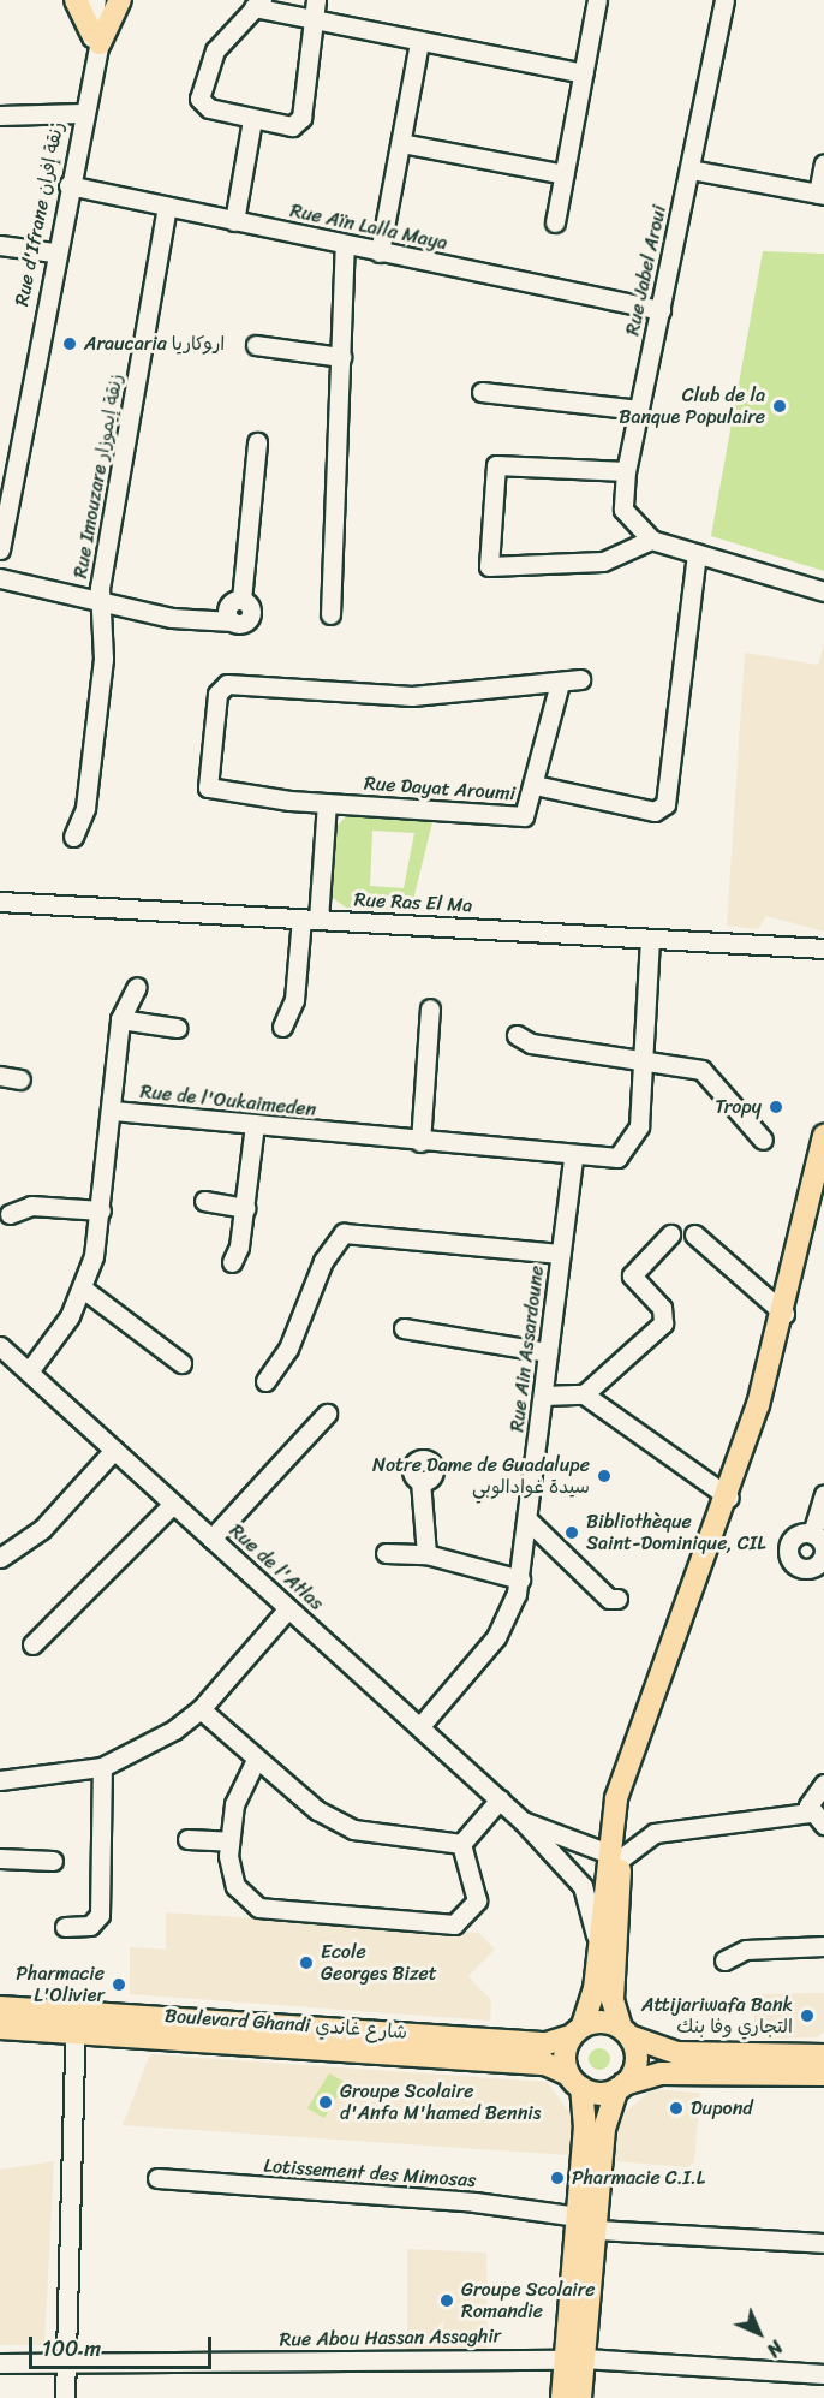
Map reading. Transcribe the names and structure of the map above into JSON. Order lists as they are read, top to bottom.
{
  "streets": {
    "main road": ["Boulevard Ghandi شارع غاندي"],
    "street": [
      "Rue d'Ifrane زنقة إفران",
      "Rue Aïn Lalla Maya",
      "Rue Jabel Aroui",
      "Rue Imouzare زنقة إيموزار",
      "Rue Dayat Aroumi",
      "Rue Ras El Ma",
      "Rue de l'Oukaimeden",
      "Rue Ain Assardoune",
      "Rue de l'Atlas",
      "Lotissement des Mimosas",
      "Rue Abou Hassan Assaghir"
    ]
  },
  "crossings": [
    ["Rue d'Ifrane زنقة إفران", "Rue Aïn Lalla Maya"],
    ["Rue Aïn Lalla Maya", "Rue Jabel Aroui"],
    ["Rue Aïn Lalla Maya", "Rue Imouzare زنقة إيموزار"],
    ["Rue de l'Oukaimeden", "Rue Ain Assardoune"],
    ["Rue de l'Oukaimeden", "Rue de l'Atlas"],
    ["Rue Ain Assardoune", "Rue de l'Atlas"]
  ],
  "places": [
    "Araucaria اروكاريا",
    "Club de la Banque Populaire",
    "Tropy",
    "Notre Dame de Guadalupe سيدة غوادالوبي",
    "Bibliothèque Saint-Dominique, CIL",
    "Ecole Georges Bizet",
    "Pharmacie L'Olivier",
    "Attijariwafa Bank التجاري وفا بنك",
    "Groupe Scolaire d'Anfa M'hamed Bennis",
    "Dupond",
    "Pharmacie C.I.L",
    "Groupe Scolaire Romandie"
  ],
  "scale_bar": "100 m",
  "north": "bottom right"
}
